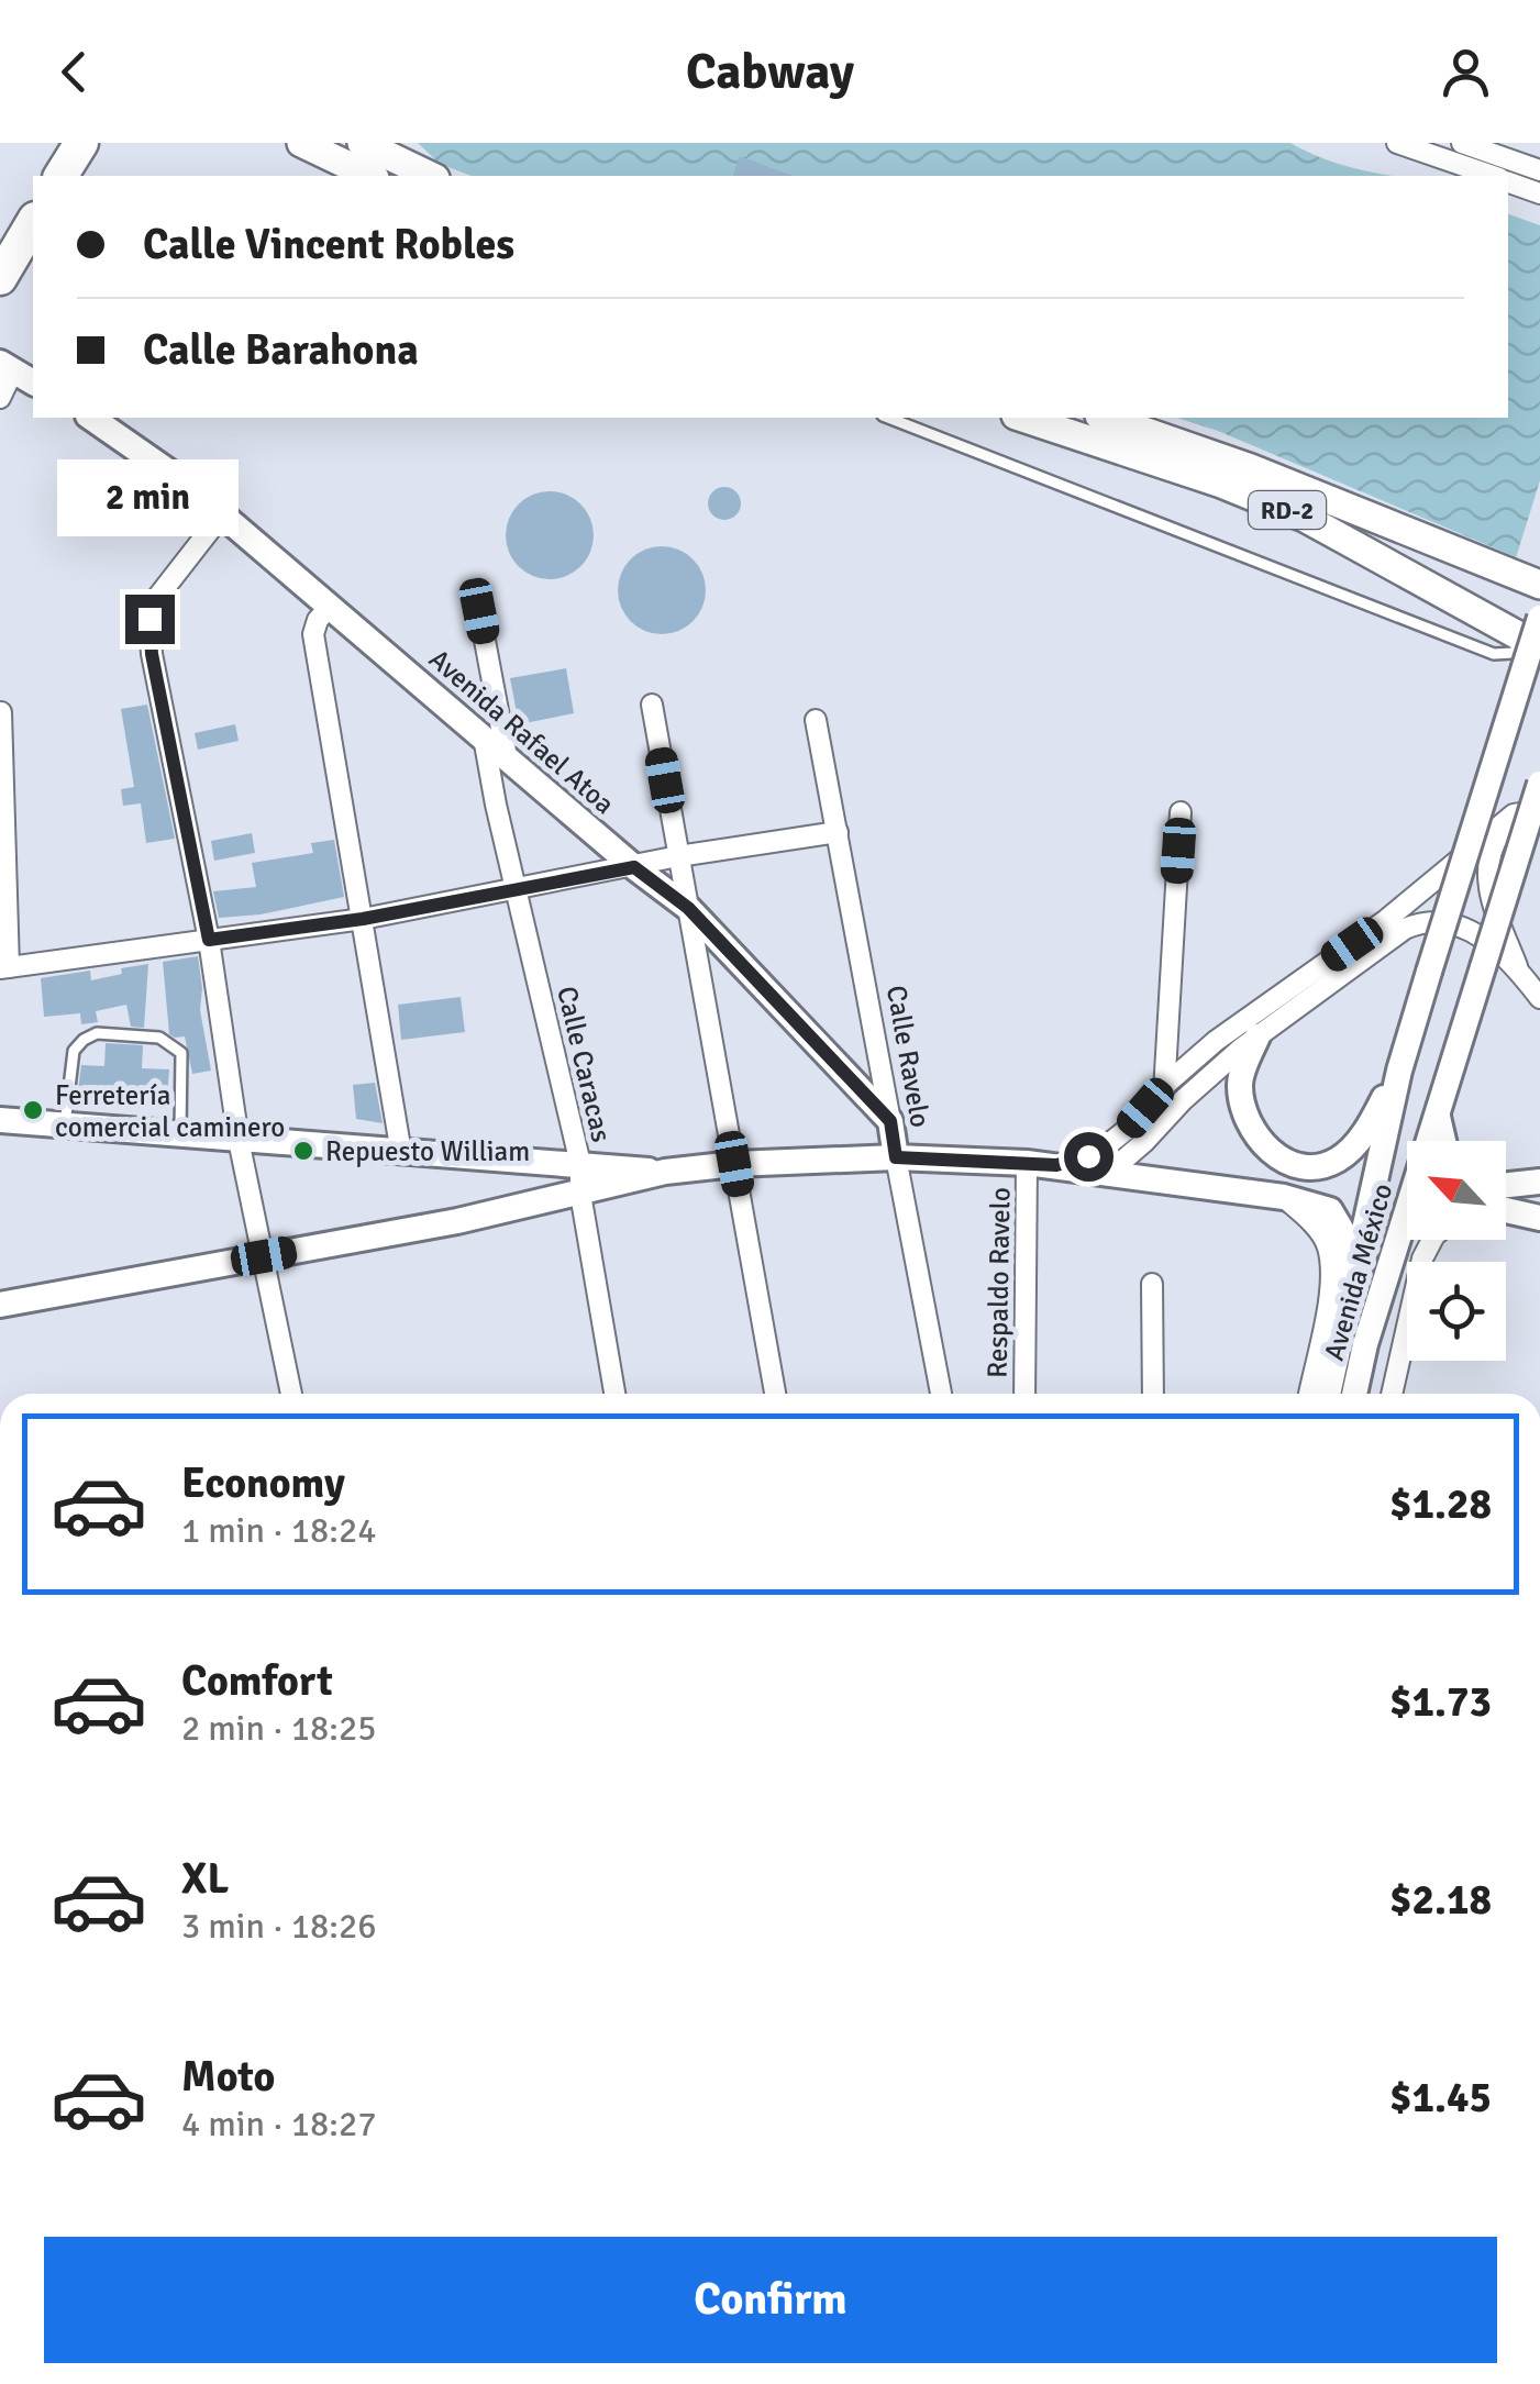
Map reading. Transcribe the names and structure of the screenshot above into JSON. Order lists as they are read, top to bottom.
{
  "streets": {
    "main road": [
      "RD-2",
      "Avenida Rafael Atoa",
      "Calle Ravelo",
      "Avenida México"
    ],
    "street": ["Calle Caracas", "Respaldo Ravelo"]
  },
  "crossings": [
    ["RD-2", "Avenida México"],
    ["Avenida Rafael Atoa", "Calle Ravelo"],
    ["Avenida Rafael Atoa", "Calle Caracas"],
    ["Calle Ravelo", "Avenida México"],
    ["Avenida México", "Respaldo Ravelo"]
  ],
  "places": ["Ferretería comercial caminero", "Repuesto William"],
  "north": "top left",
  "page": {
    "header": "Cabway",
    "banner": ["Calle Vincent Robles", "Calle Barahona"],
    "bubble": "2 min",
    "list": [
      {
        "name": "Economy",
        "note": "1 min · 18:24",
        "value": "$1.28"
      },
      {
        "name": "Comfort",
        "note": "2 min · 18:25",
        "value": "$1.73"
      },
      {
        "name": "XL",
        "note": "3 min · 18:26",
        "value": "$2.18"
      },
      {
        "name": "Moto",
        "note": "4 min · 18:27",
        "value": "$1.45"
      }
    ],
    "buttons": "Confirm"
  }
}
